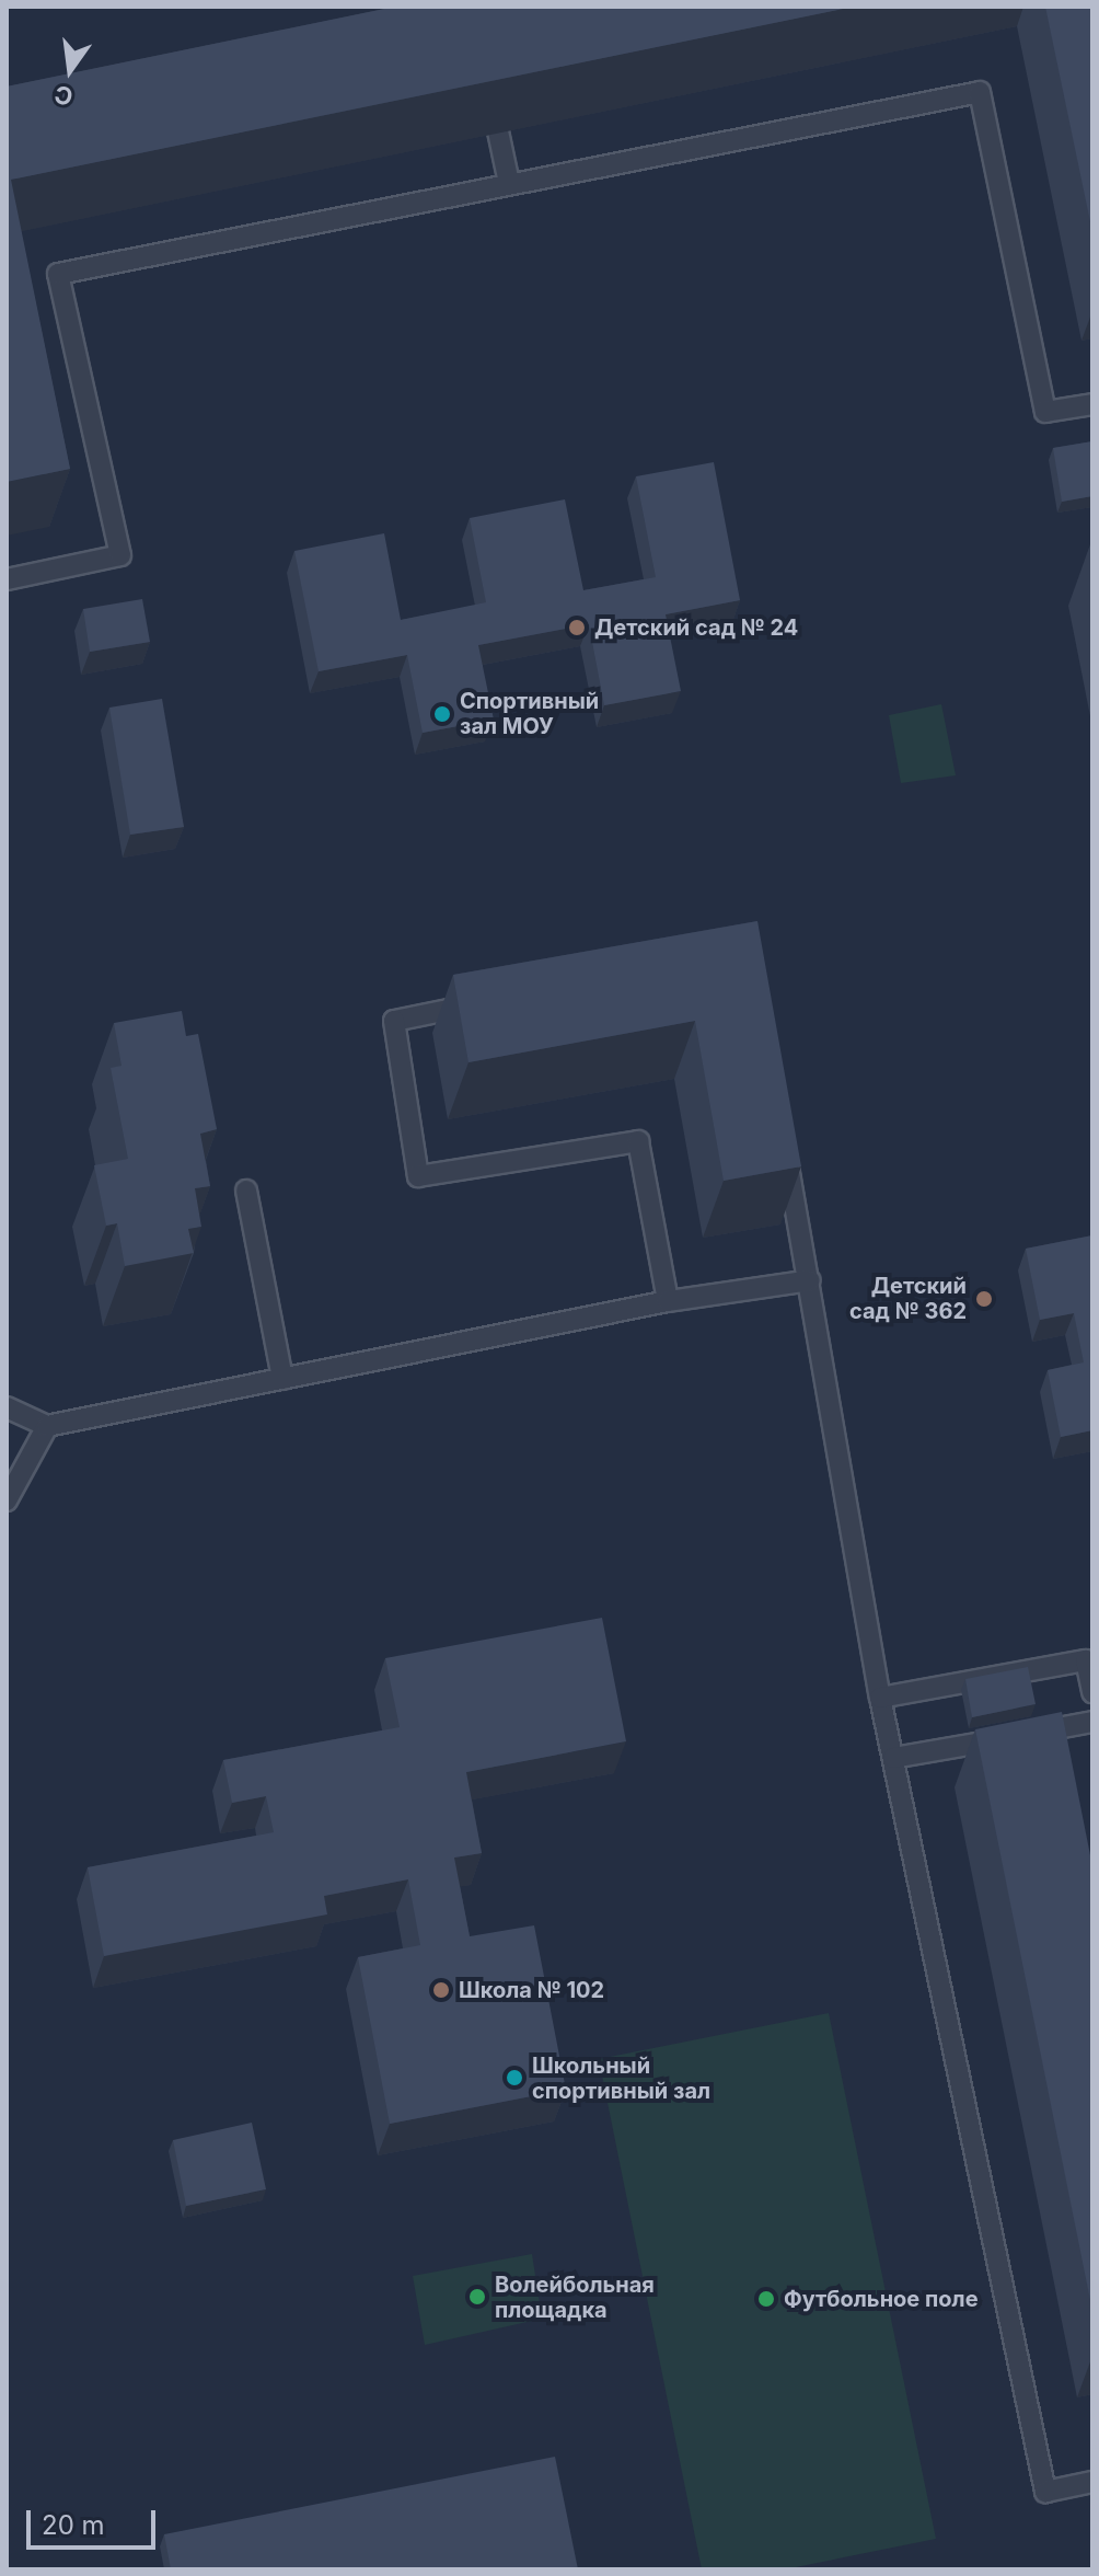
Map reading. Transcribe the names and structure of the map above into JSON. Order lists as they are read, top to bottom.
{
  "places": [
    "Детский сад № 24",
    "Спортивный зал МОУ",
    "Детский сад № 362",
    "Школа № 102",
    "Школьный спортивный зал",
    "Волейбольная площадка",
    "Футбольное поле"
  ],
  "scale_bar": "20 m",
  "north": "bottom"
}
